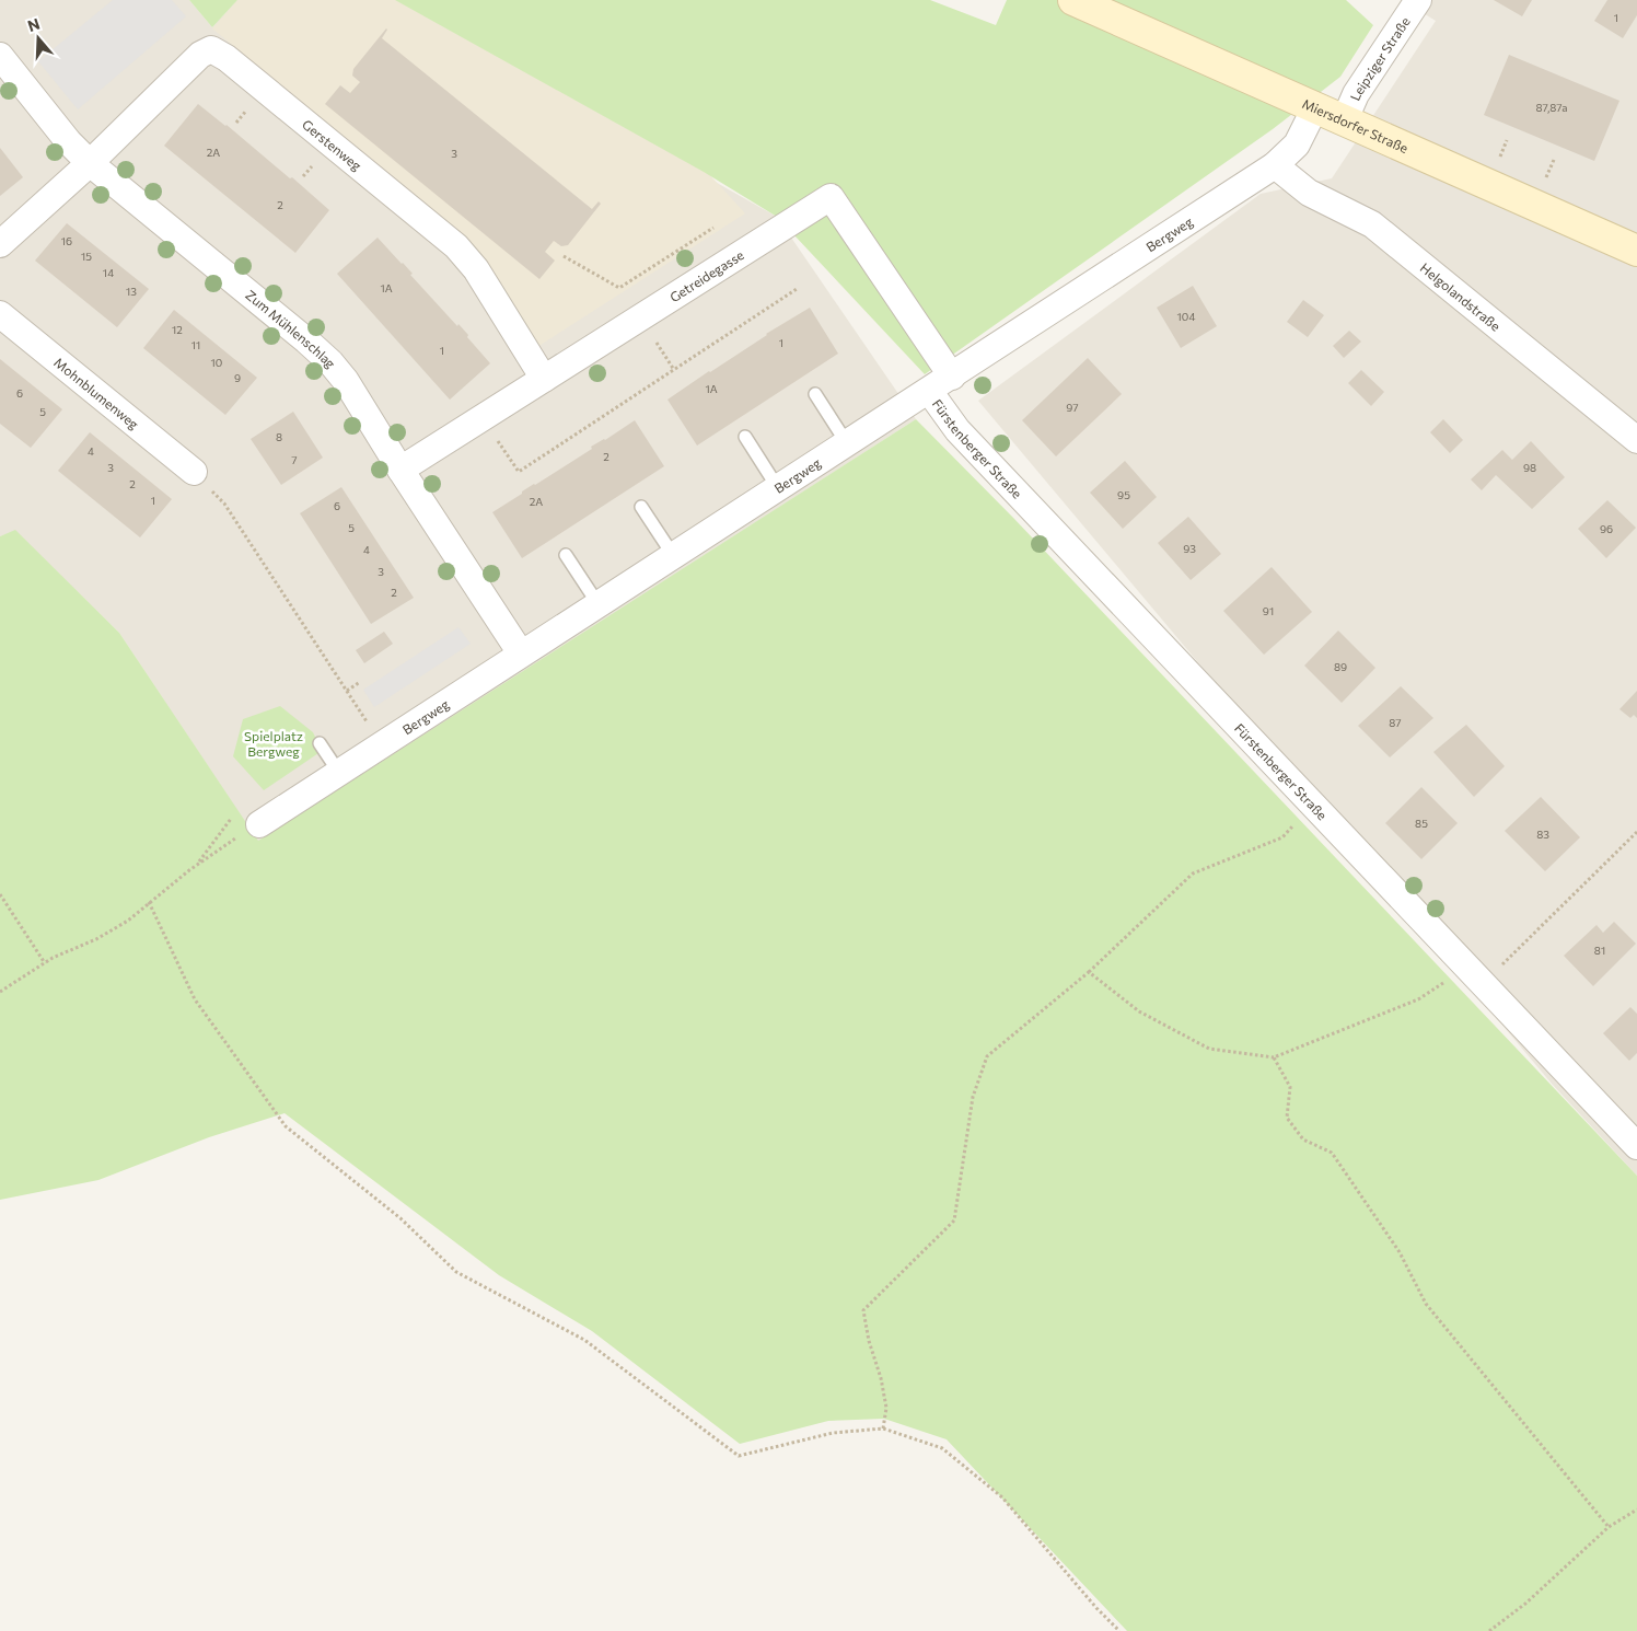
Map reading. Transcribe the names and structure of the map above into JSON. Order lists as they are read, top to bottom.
{
  "streets": {
    "street": [
      "Leipziger Straße",
      "Miersdorfer Straße",
      "Gerstenweg",
      "Bergweg",
      "Getreidegasse",
      "Helgolandstraße",
      "Zum Mühlenschlag",
      "Mohnblumenweg",
      "Fürstenberger Straße"
    ]
  },
  "crossings": [
    ["Leipziger Straße", "Miersdorfer Straße"],
    ["Miersdorfer Straße", "Bergweg"],
    ["Gerstenweg", "Getreidegasse"],
    ["Gerstenweg", "Zum Mühlenschlag"],
    ["Bergweg", "Getreidegasse"],
    ["Bergweg", "Helgolandstraße"],
    ["Bergweg", "Zum Mühlenschlag"],
    ["Bergweg", "Fürstenberger Straße"],
    ["Getreidegasse", "Zum Mühlenschlag"]
  ],
  "parks": ["Spielplatz Bergweg"],
  "house_numbers": [
    "1",
    "87,87a",
    "2A",
    "3",
    "2",
    "16",
    "15",
    "14",
    "1A",
    "13",
    "104",
    "12",
    "1",
    "11",
    "1",
    "10",
    "9",
    "1A",
    "6",
    "97",
    "5",
    "8",
    "4",
    "2",
    "7",
    "3",
    "98",
    "2",
    "95",
    "1",
    "2A",
    "6",
    "5",
    "96",
    "93",
    "4",
    "3",
    "2",
    "91",
    "89",
    "87",
    "85",
    "83",
    "81"
  ],
  "north": "top"
}
